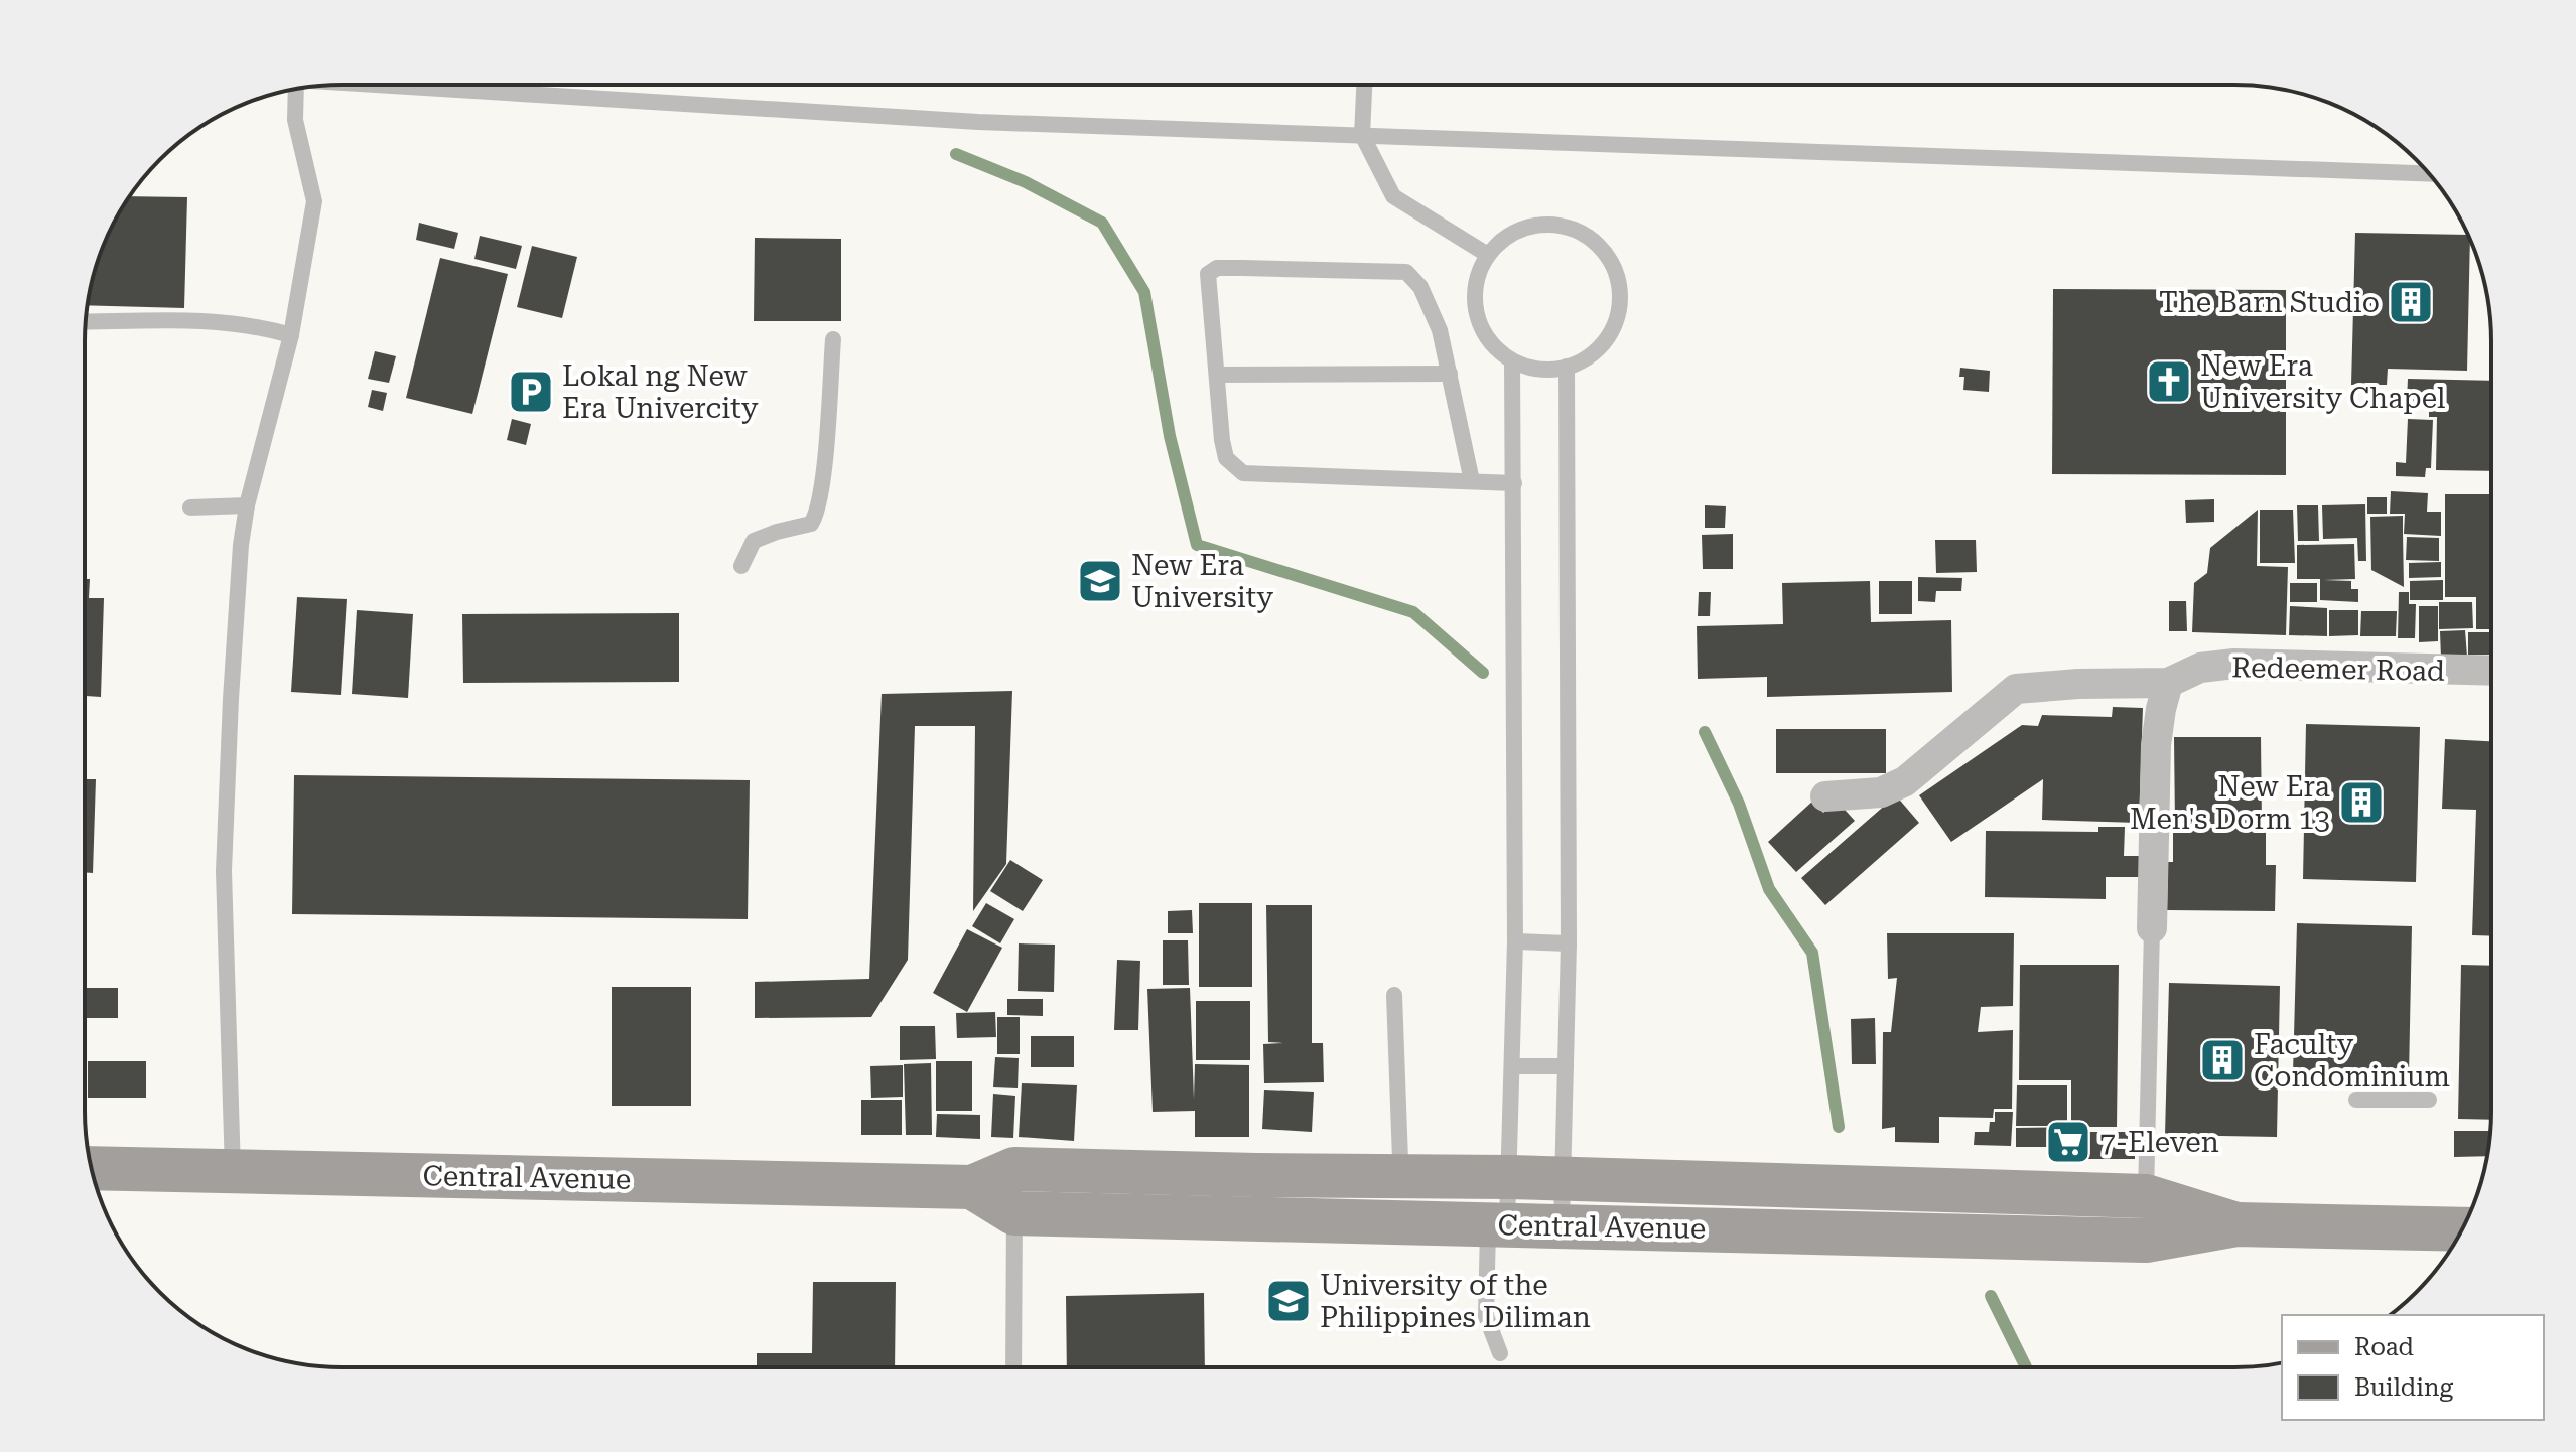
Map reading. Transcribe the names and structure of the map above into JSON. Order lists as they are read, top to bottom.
{
  "streets": {
    "main road": ["Central Avenue"],
    "street": ["Redeemer Road"]
  },
  "places": {
    "building": ["The Barn Studio", "New Era Men's Dorm 13", "Faculty Condominium"],
    "church": ["New Era University Chapel"],
    "parking": ["Lokal ng New Era Univercity"],
    "school or university": ["New Era University", "University of the Philippines Diliman"],
    "supermarket": ["7-Eleven"]
  },
  "legend": ["Road", "Building"]
}
